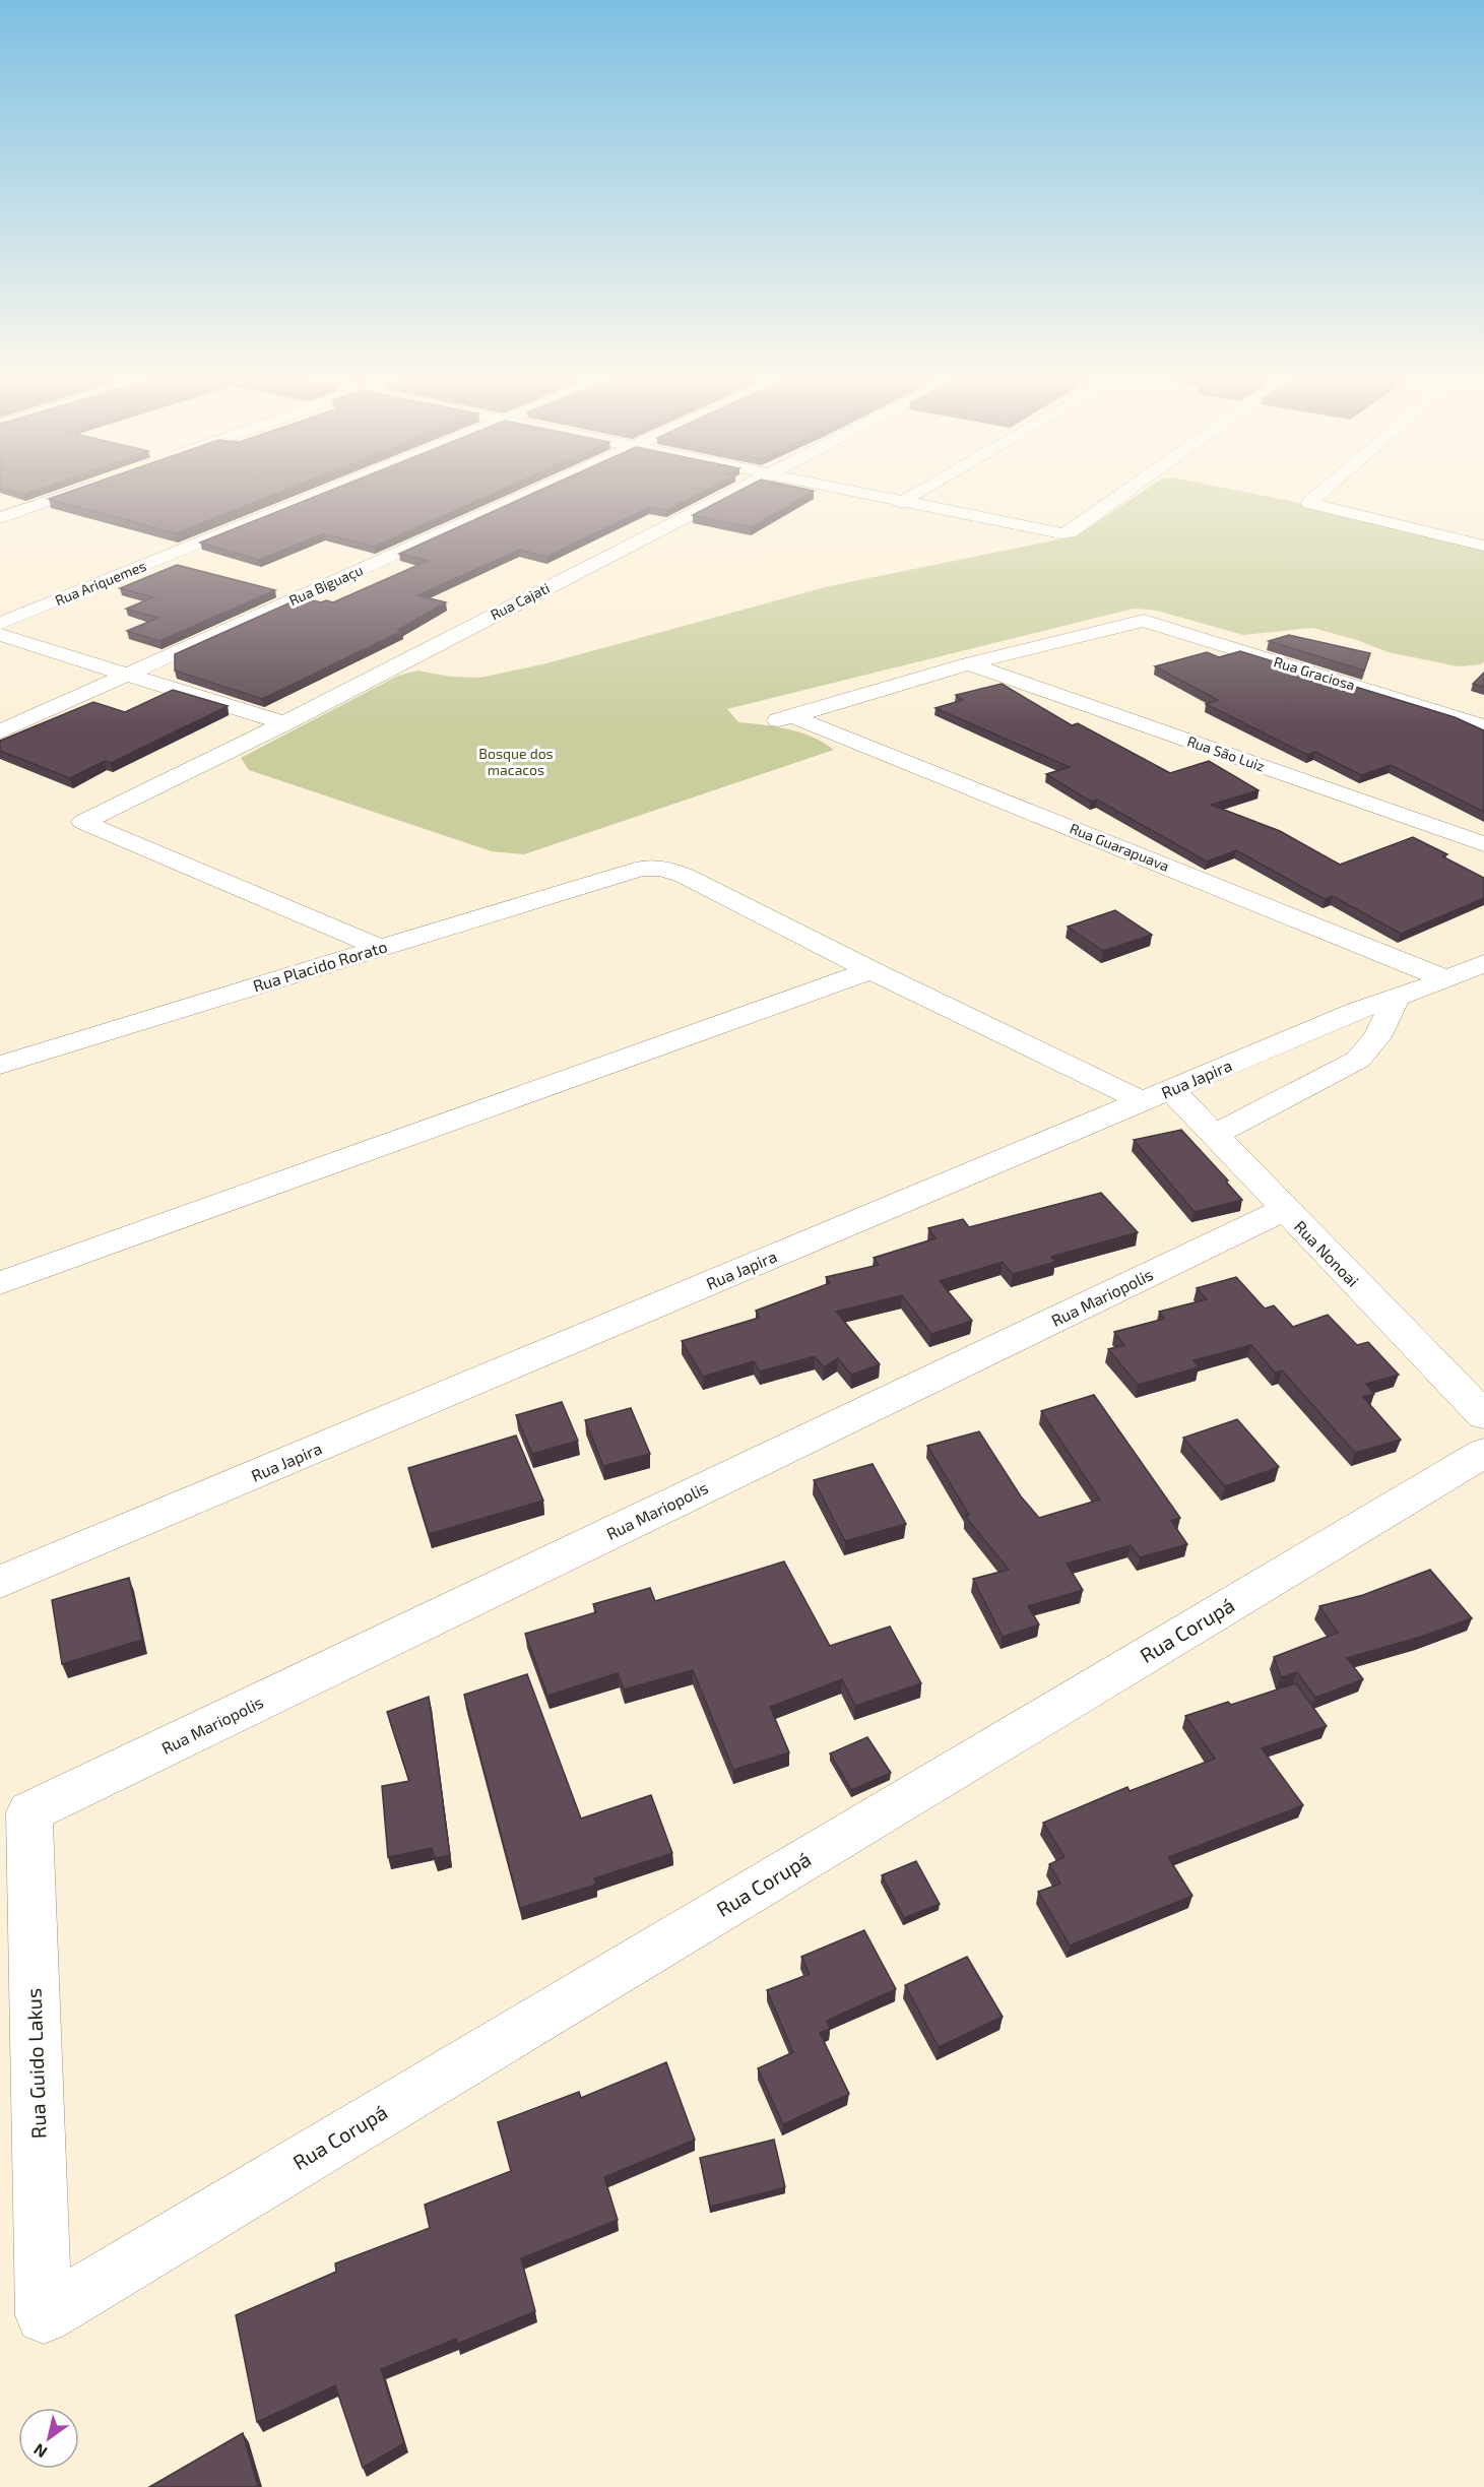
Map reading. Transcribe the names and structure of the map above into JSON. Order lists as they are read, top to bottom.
{
  "streets": {
    "street": [
      "Rua Ariquemes",
      "Rua Biguaçu",
      "Rua Cajati",
      "Rua Graciosa",
      "Rua São Luiz",
      "Rua Guarapuava",
      "Rua Placido Rorato",
      "Rua Japira",
      "Rua Nonoai",
      "Rua Mariopolis",
      "Rua Corupá",
      "Rua Guido Lakus"
    ]
  },
  "crossings": [
    ["Rua Cajati", "Rua Placido Rorato"],
    ["Rua Graciosa", "Rua São Luiz"],
    ["Rua Graciosa", "Rua Guarapuava"],
    ["Rua São Luiz", "Rua Guarapuava"],
    ["Rua Guarapuava", "Rua Japira"],
    ["Rua Japira", "Rua Nonoai"],
    ["Rua Nonoai", "Rua Mariopolis"],
    ["Rua Mariopolis", "Rua Guido Lakus"],
    ["Rua Corupá", "Rua Guido Lakus"]
  ],
  "parks": ["Bosque dos macacos"],
  "north": "bottom left"
}
